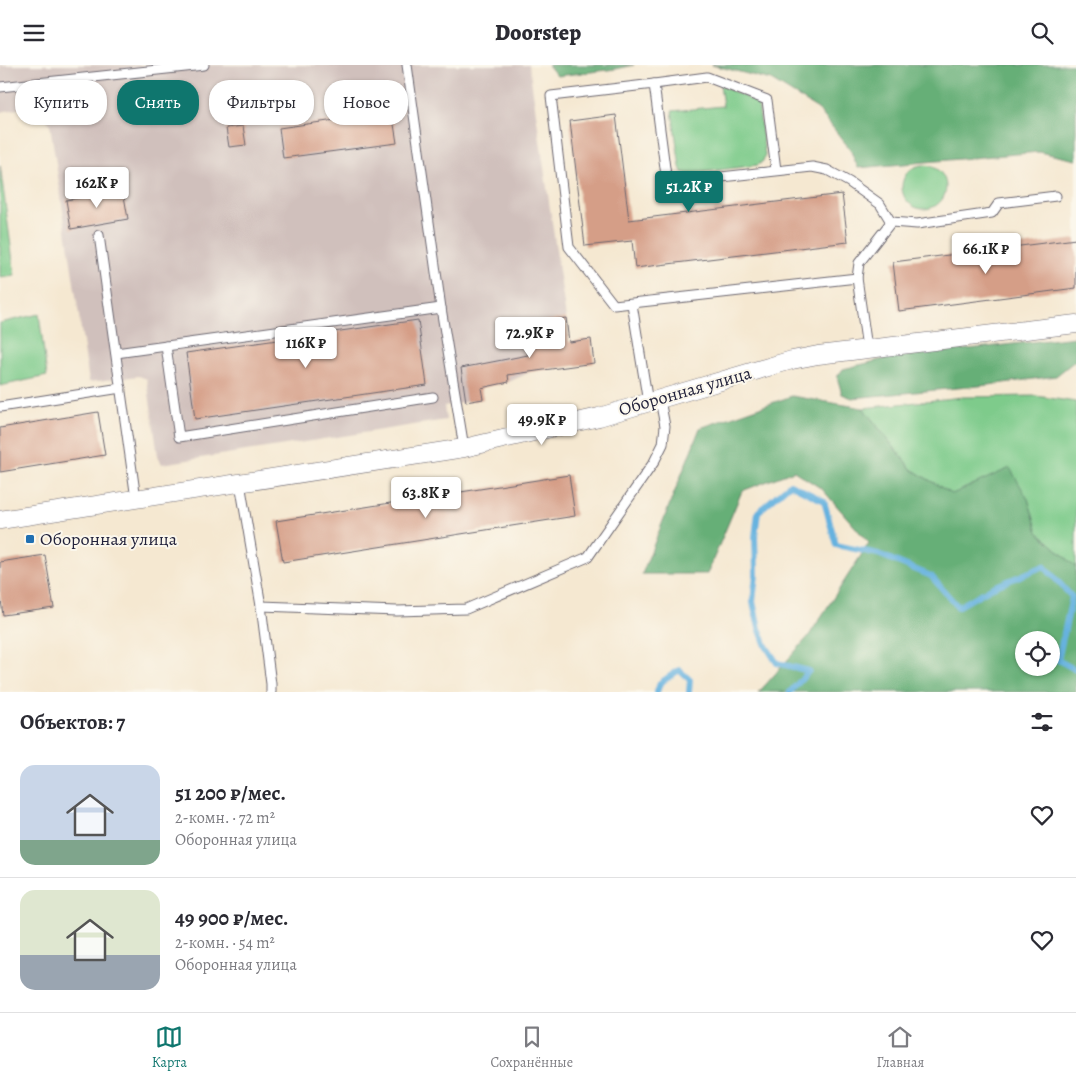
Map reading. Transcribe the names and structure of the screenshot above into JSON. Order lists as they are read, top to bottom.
{
  "streets": {
    "street": ["Оборонная улица"]
  },
  "places": {
    "transit": ["Оборонная улица"]
  },
  "page": {
    "header": "Doorstep",
    "chip": [
      "Купить",
      "Снять",
      "Фильтры",
      "Новое"
    ],
    "price": [
      "162K ₽",
      "51.2K ₽",
      "66.1K ₽",
      "72.9K ₽",
      "116K ₽",
      "49.9K ₽",
      "63.8K ₽"
    ],
    "heading": "Объектов: 7",
    "list": [
      {
        "name": "51 200 ₽/мес.",
        "note": "2-комн. · 72 m² · Оборонная улица"
      },
      {
        "name": "49 900 ₽/мес.",
        "note": "2-комн. · 54 m² · Оборонная улица"
      }
    ],
    "tabs": ["Карта", "Сохранённые", "Главная"]
  }
}
